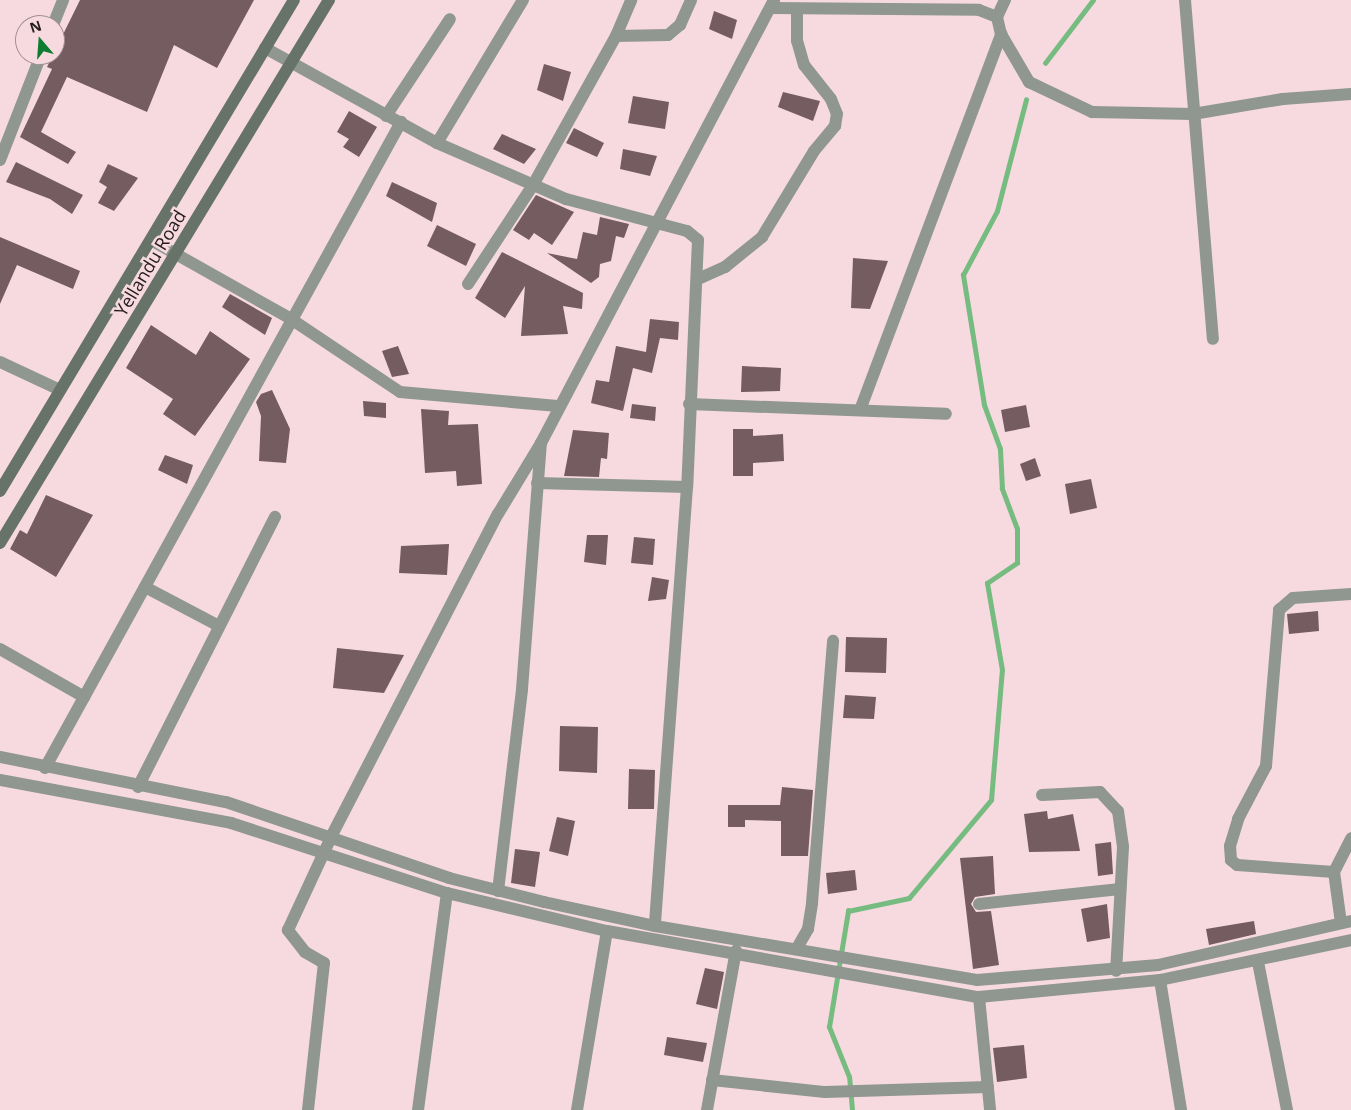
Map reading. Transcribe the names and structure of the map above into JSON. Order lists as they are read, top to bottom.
{
  "streets": {
    "main road": ["Yellandu Road"]
  },
  "north": "top"
}
